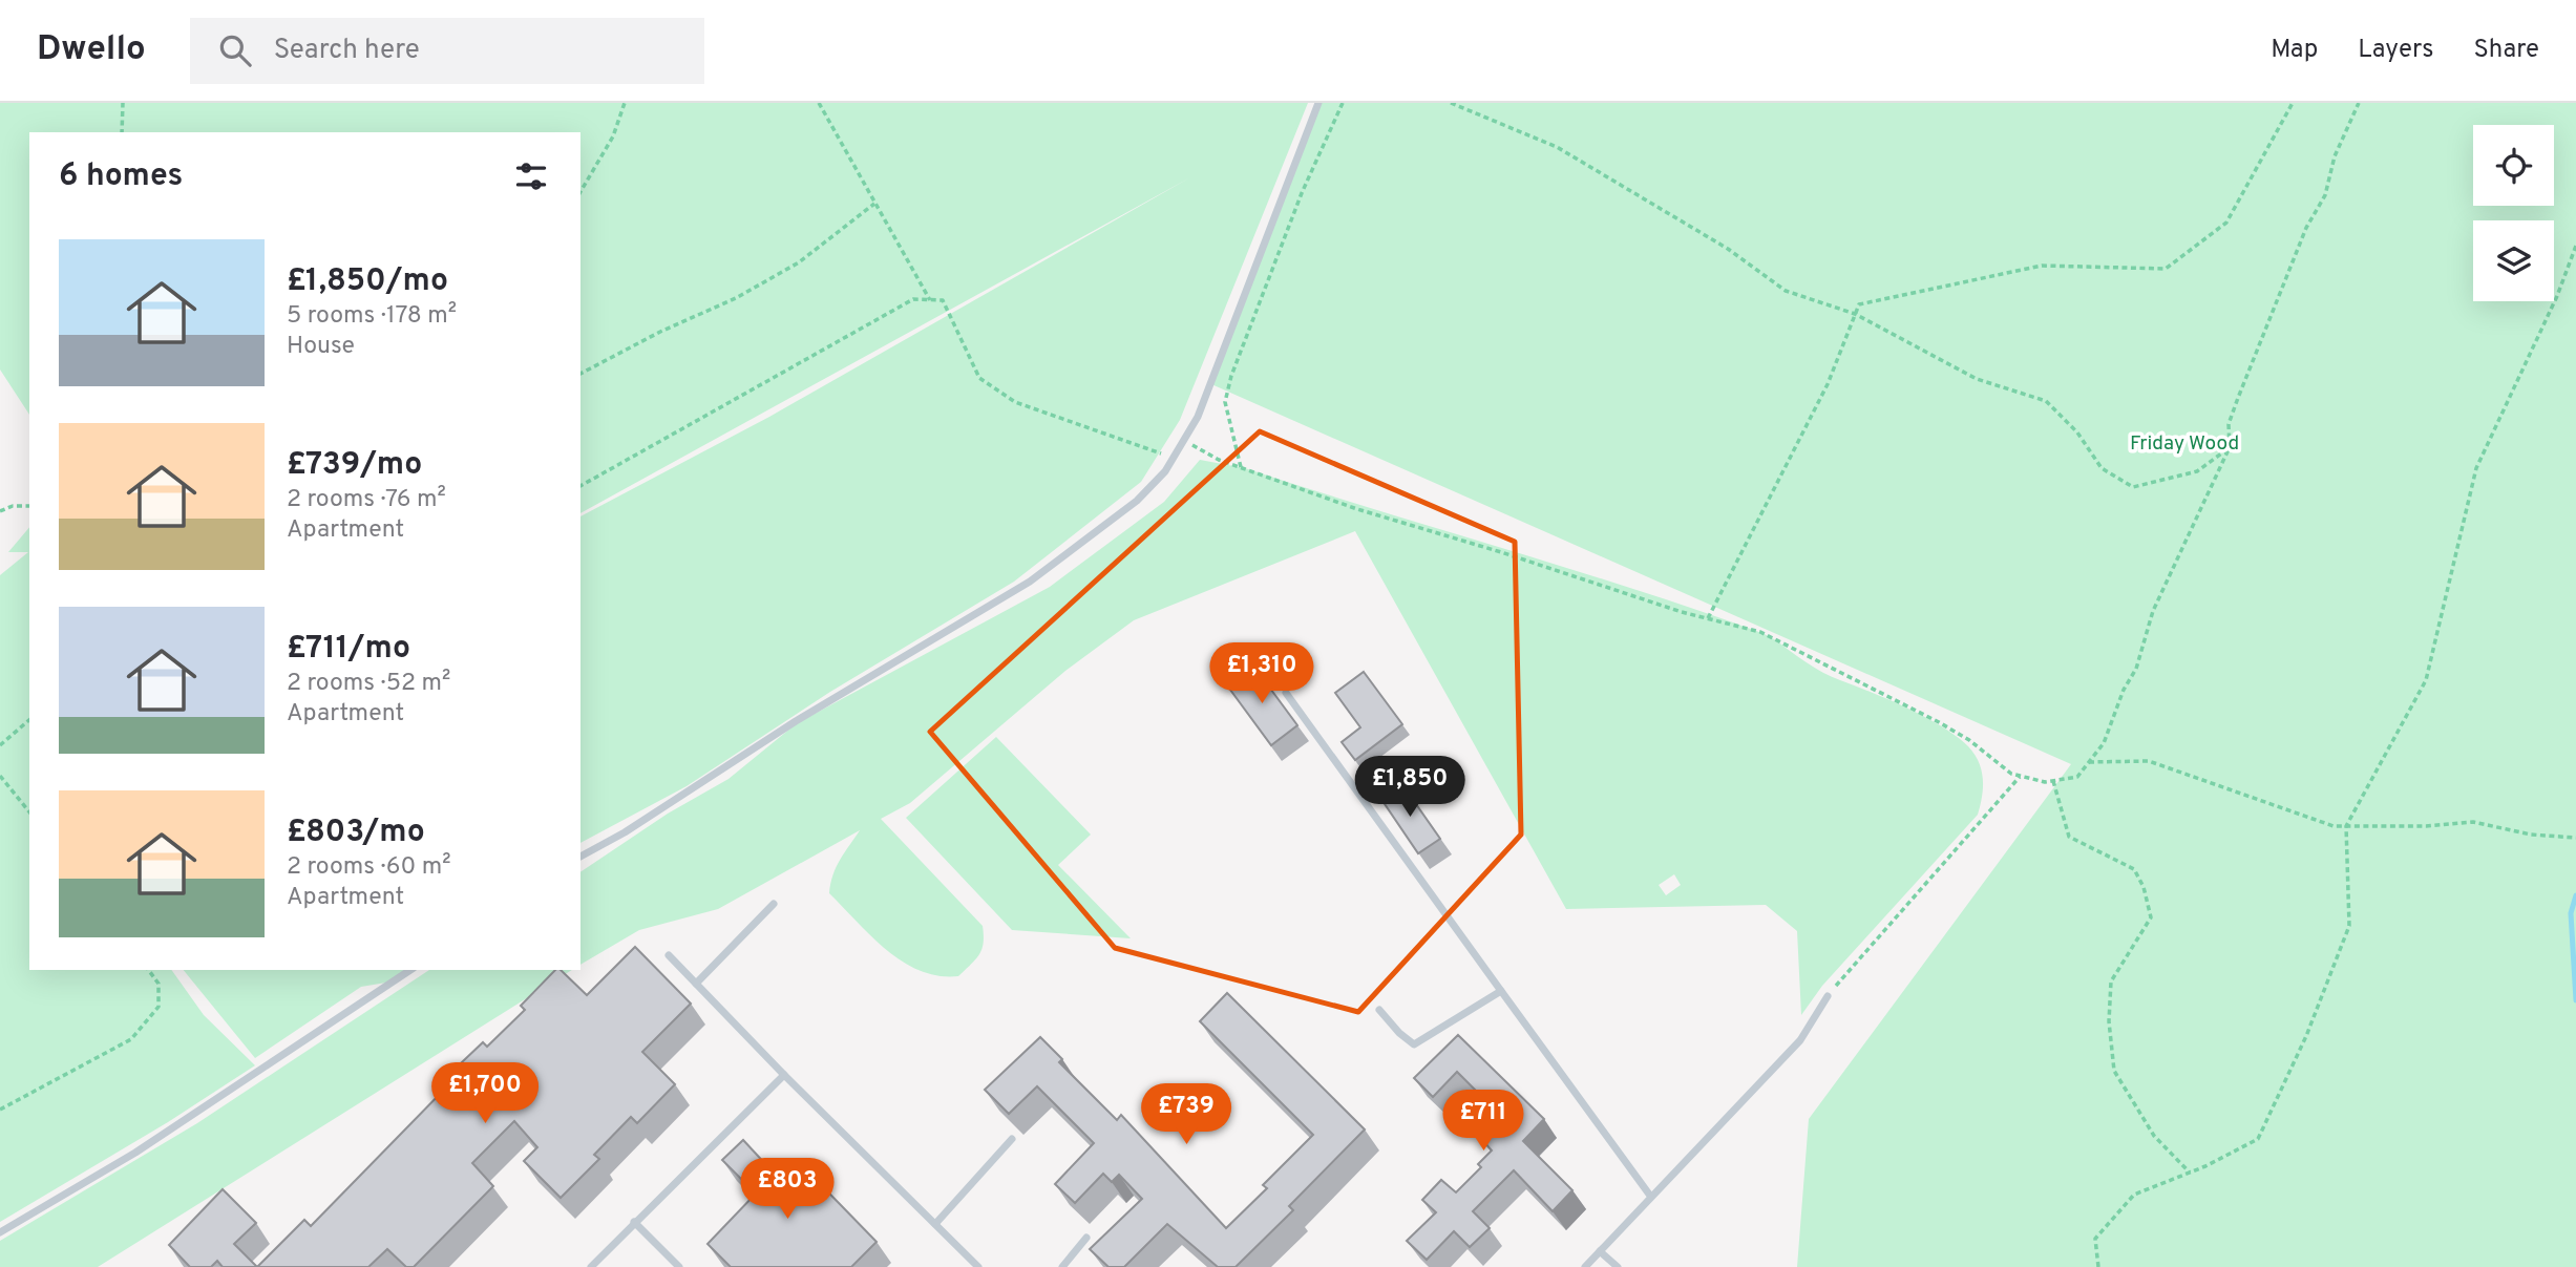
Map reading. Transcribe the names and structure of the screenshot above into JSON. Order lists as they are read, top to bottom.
{
  "parks": ["Friday Wood"],
  "page": {
    "header": "Dwello",
    "search": "Search here",
    "nav": ["Map", "Layers", "Share"],
    "heading": "6 homes",
    "list": [
      {
        "name": "£1,850/mo",
        "note": "5 rooms · 178 m² · House"
      },
      {
        "name": "£739/mo",
        "note": "2 rooms · 76 m² · Apartment"
      },
      {
        "name": "£711/mo",
        "note": "2 rooms · 52 m² · Apartment"
      },
      {
        "name": "£803/mo",
        "note": "2 rooms · 60 m² · Apartment"
      }
    ],
    "price": [
      "£1,310",
      "£1,850",
      "£1,700",
      "£739",
      "£711",
      "£803"
    ]
  }
}
